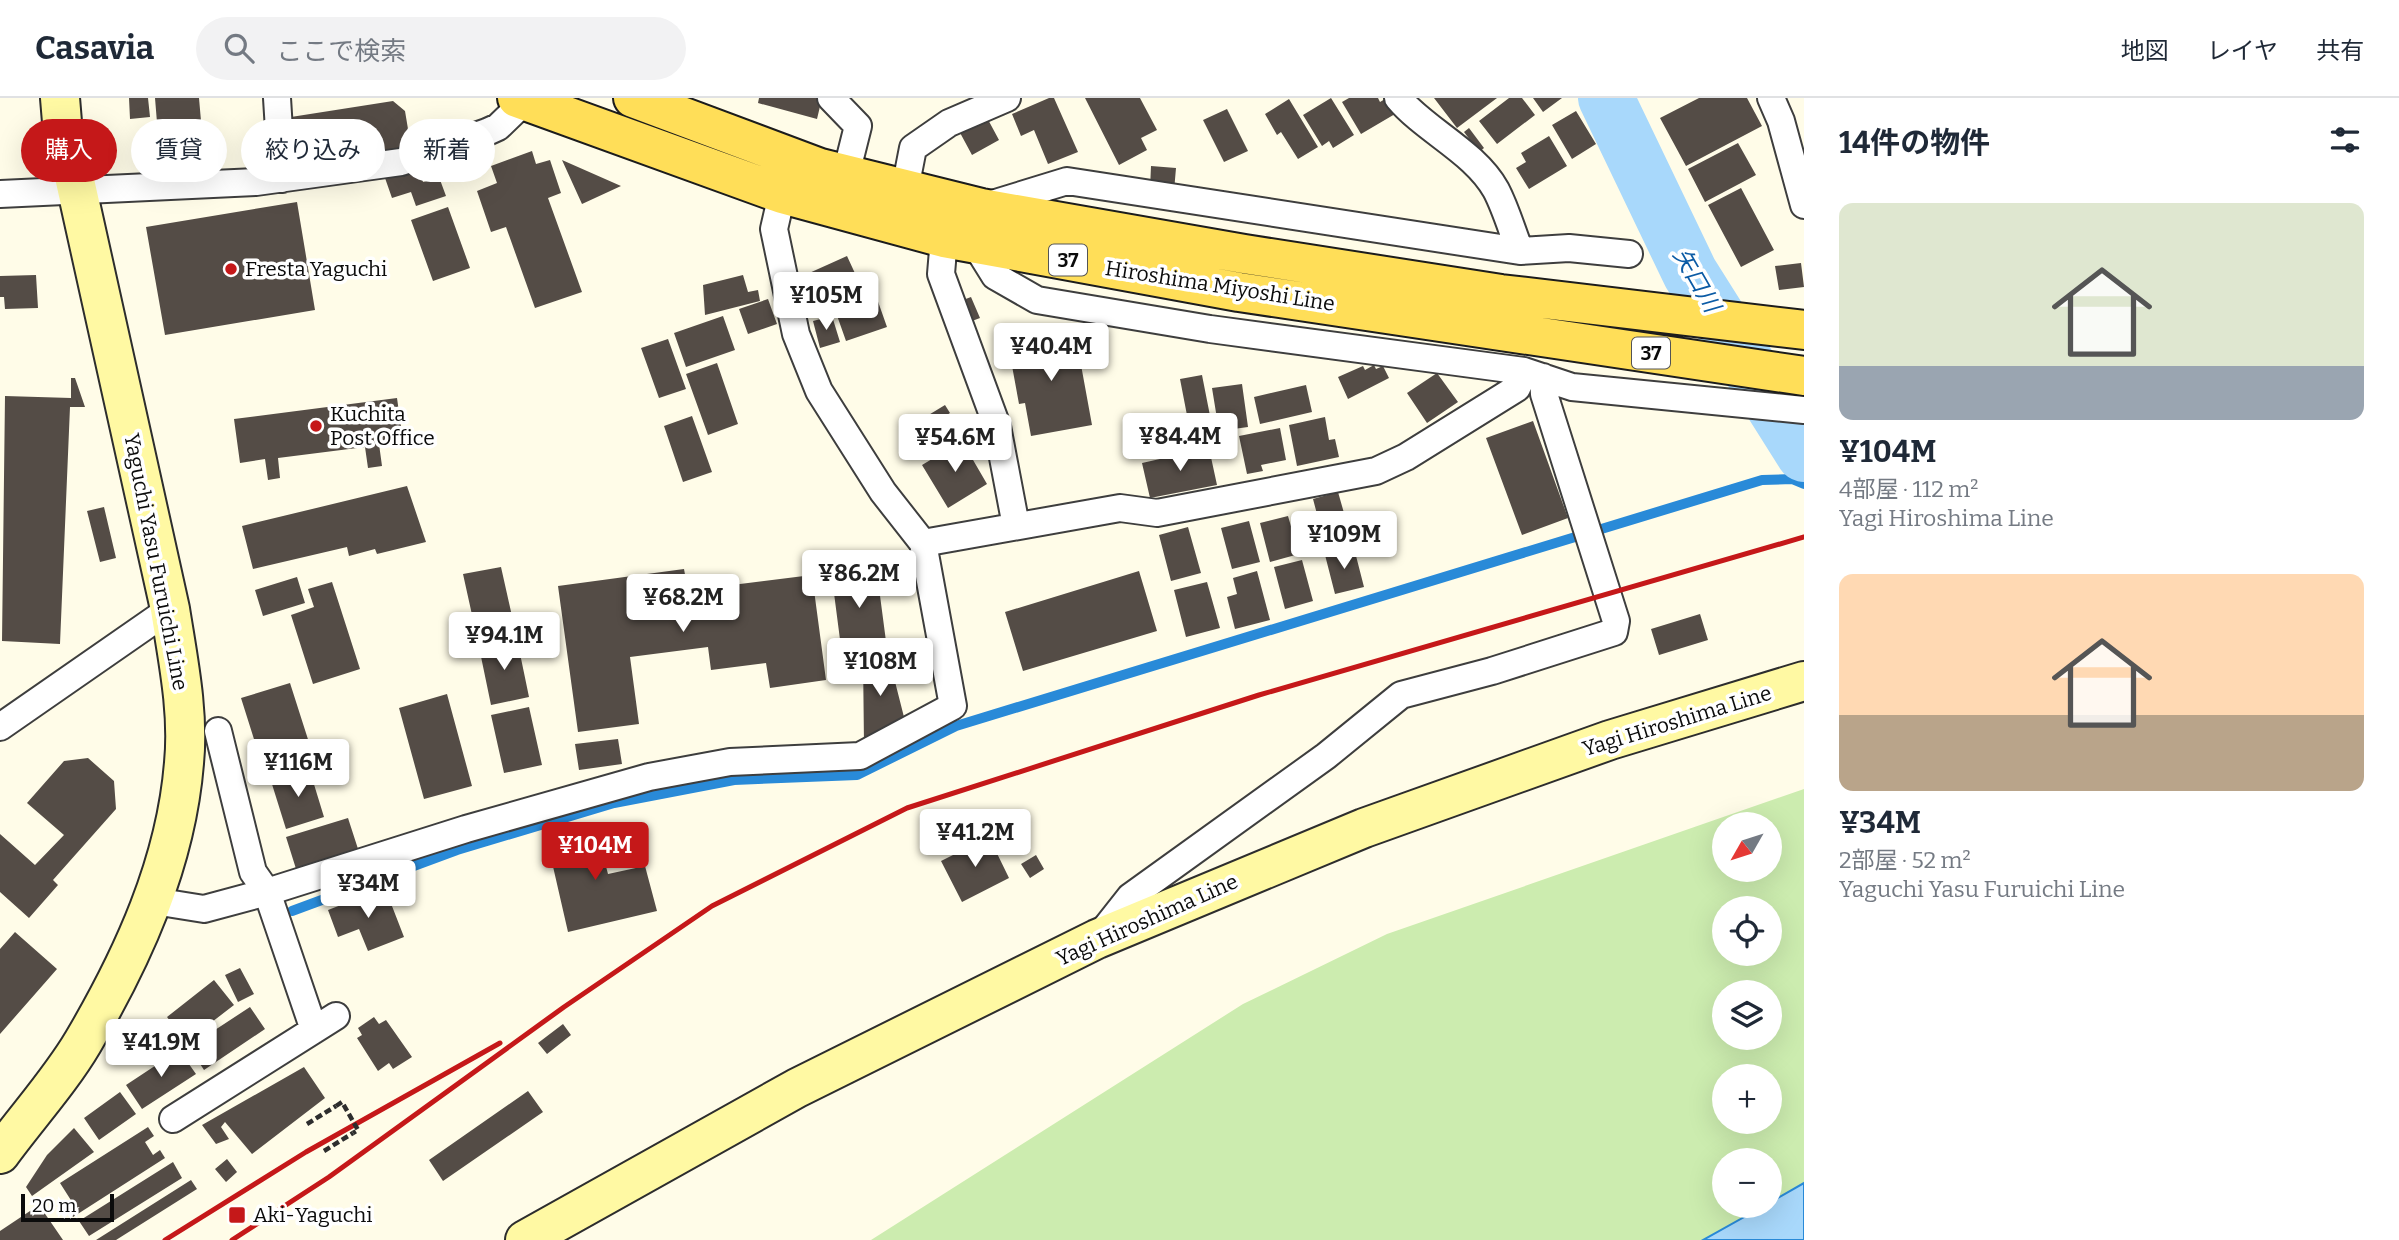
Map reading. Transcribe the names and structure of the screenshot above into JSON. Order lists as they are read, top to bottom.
{
  "streets": {
    "main road": [
      "37",
      "Hiroshima Miyoshi Line",
      "Yaguchi Yasu Furuichi Line",
      "Yagi Hiroshima Line"
    ]
  },
  "water": ["矢口川"],
  "places": {
    "other": ["Fresta Yaguchi", "Kuchita Post Office"],
    "transit": ["Aki-Yaguchi"]
  },
  "scale_bar": "20 m",
  "north": "bottom left",
  "page": {
    "header": "Casavia",
    "search": "ここで検索",
    "nav": ["地図", "レイヤ", "共有"],
    "heading": "14件の物件",
    "chip": [
      "購入",
      "賃貸",
      "絞り込み",
      "新着"
    ],
    "list": [
      {
        "name": "¥104M",
        "note": "4部屋 · 112 m² · Yagi Hiroshima Line"
      },
      {
        "name": "¥34M",
        "note": "2部屋 · 52 m² · Yaguchi Yasu Furuichi Line"
      }
    ],
    "price": [
      "¥105M",
      "¥40.4M",
      "¥84.4M",
      "¥54.6M",
      "¥109M",
      "¥86.2M",
      "¥68.2M",
      "¥94.1M",
      "¥108M",
      "¥116M",
      "¥41.2M",
      "¥104M",
      "¥34M",
      "¥41.9M"
    ],
    "map_buttons": ["+", "−"],
    "scale": "20 m"
  }
}
